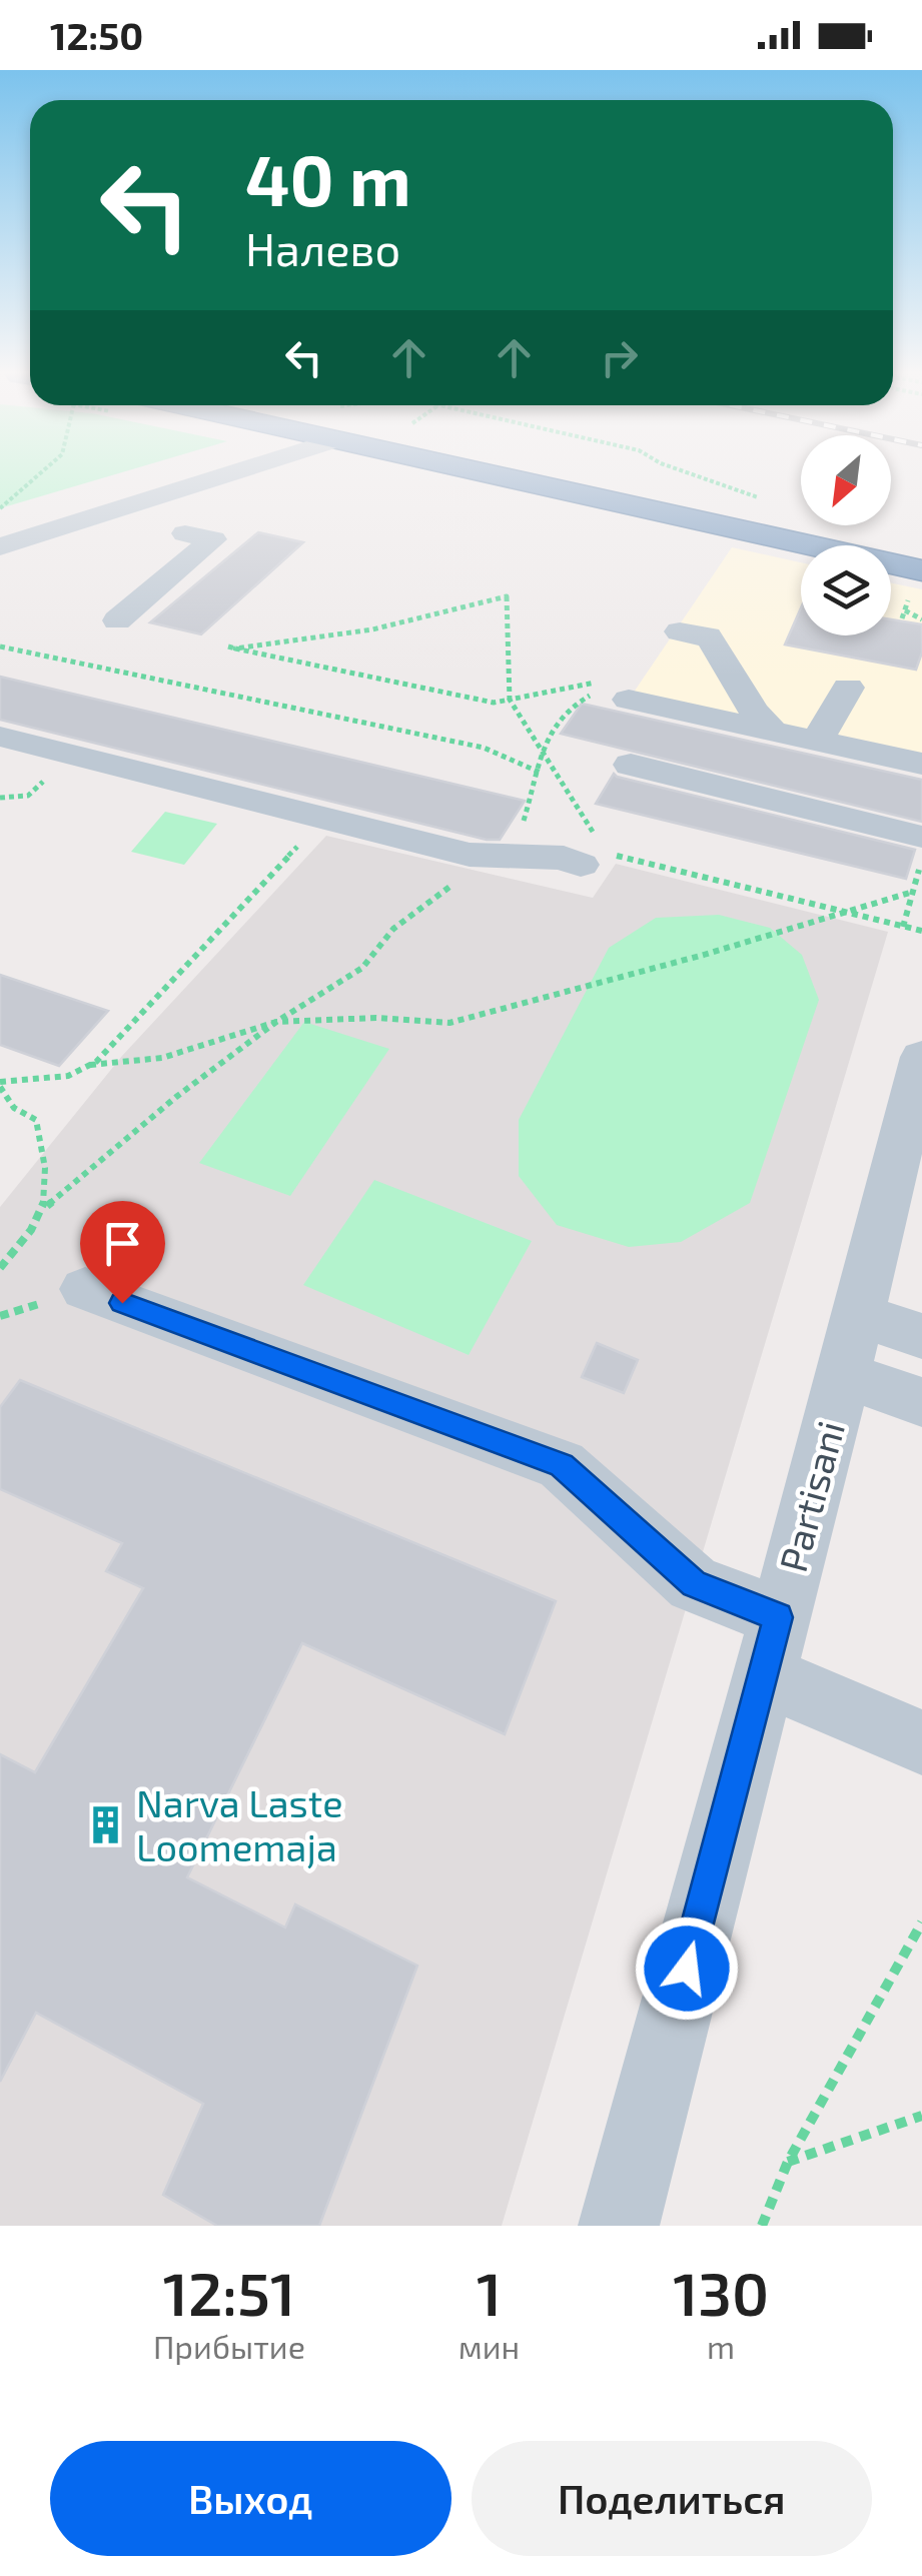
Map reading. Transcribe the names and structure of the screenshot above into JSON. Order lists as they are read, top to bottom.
{
  "streets": {
    "street": ["Partisani"]
  },
  "places": {
    "building": ["Narva Laste Loomemaja"]
  },
  "north": "bottom left",
  "page": {
    "status": "12:50",
    "turn": ["40 m", "Налево"],
    "eta": [
      "12:51",
      "Прибытие",
      "1",
      "мин",
      "130",
      "m"
    ],
    "buttons": ["Выход", "Поделиться"]
  }
}
